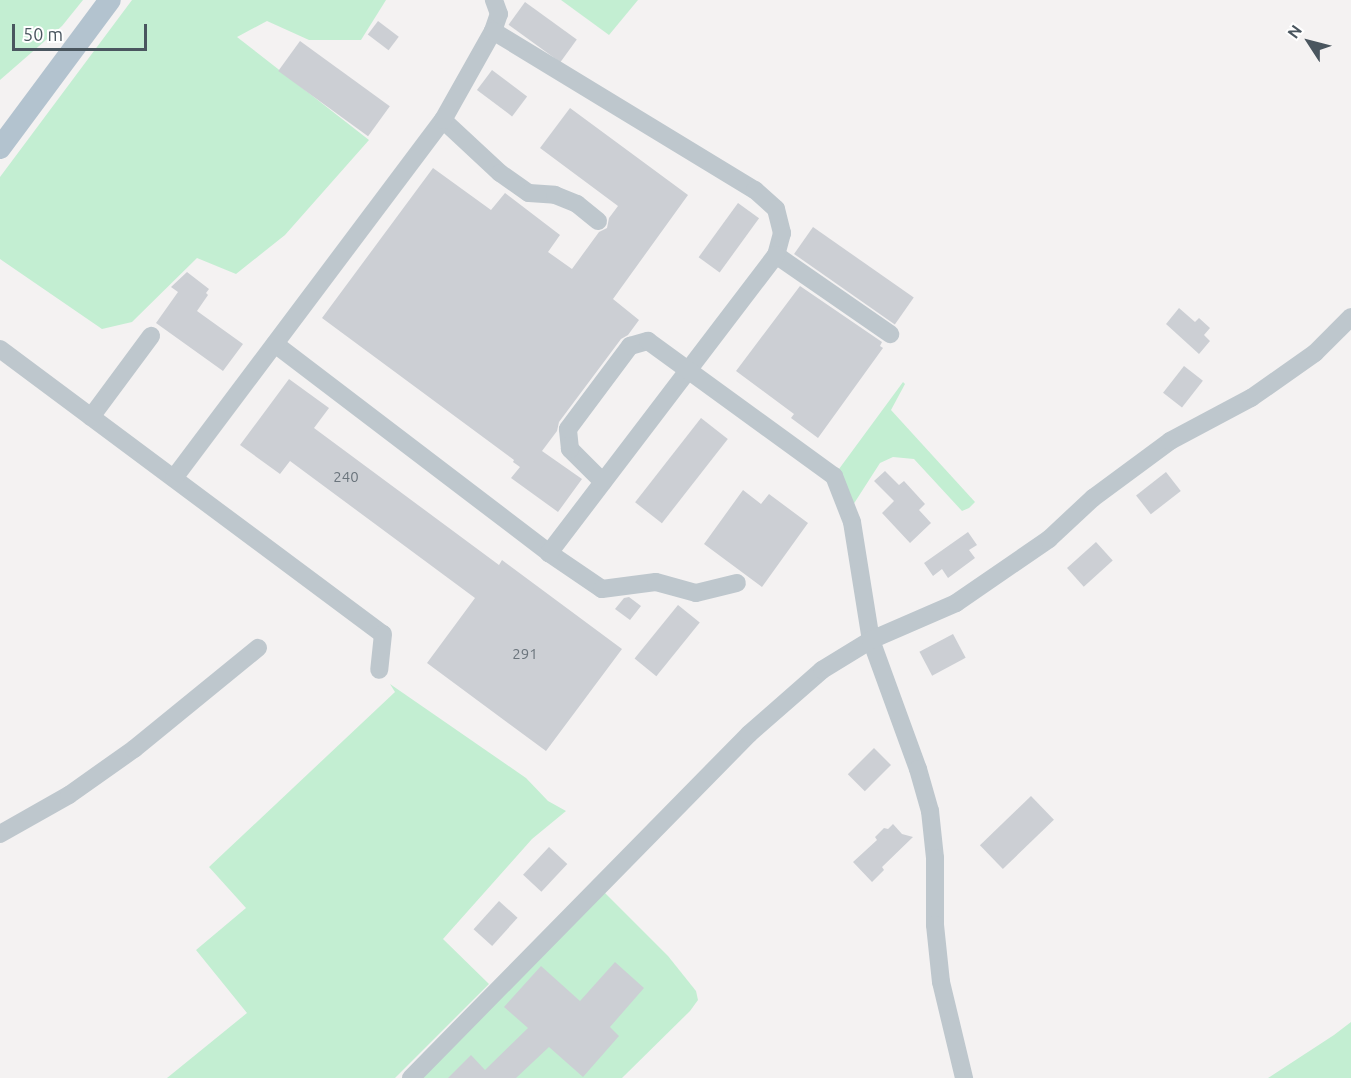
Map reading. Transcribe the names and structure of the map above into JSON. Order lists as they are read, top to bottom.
{
  "house_numbers": ["240", "291"],
  "scale_bar": "50 m",
  "north": "top left"
}
